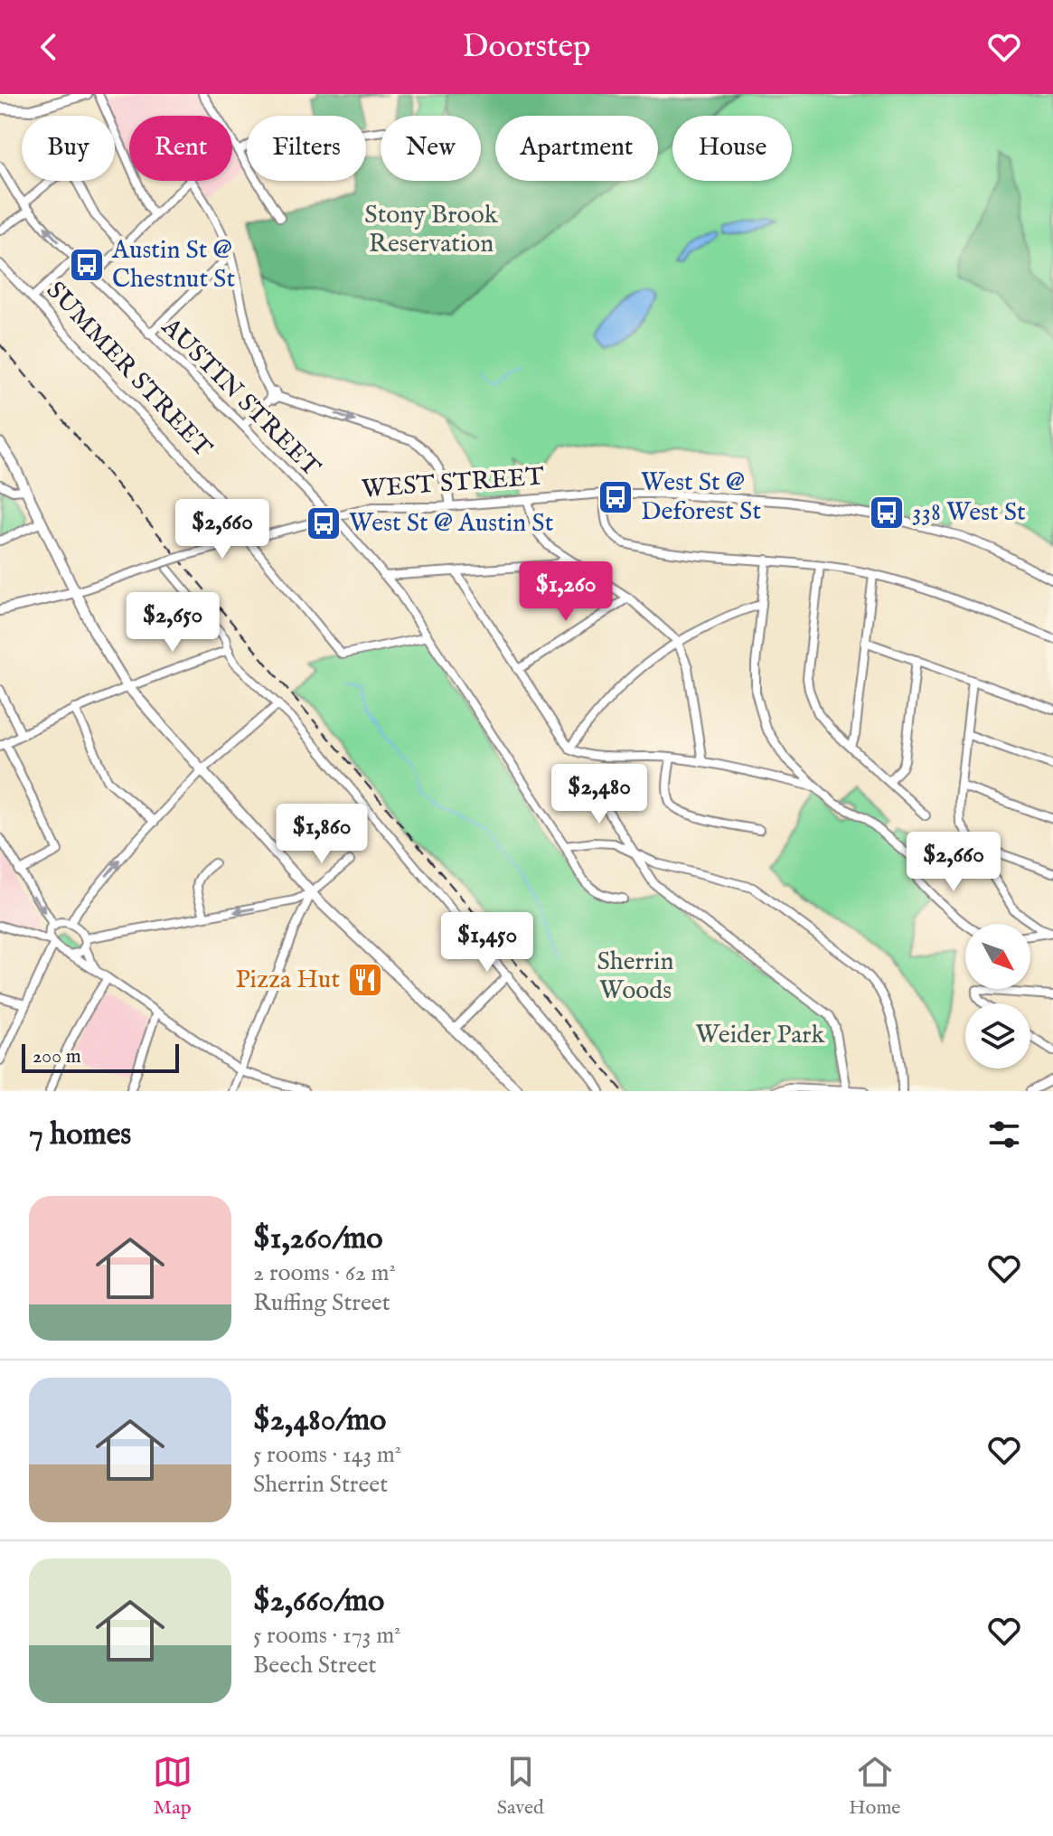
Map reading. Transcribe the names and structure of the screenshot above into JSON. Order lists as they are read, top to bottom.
{
  "streets": {
    "main road": ["WEST STREET"],
    "street": ["SUMMER STREET", "AUSTIN STREET"]
  },
  "crossings": [
    ["SUMMER STREET", "AUSTIN STREET"],
    ["SUMMER STREET", "WEST STREET"],
    ["AUSTIN STREET", "WEST STREET"]
  ],
  "parks": ["Stony Brook Reservation", "Sherrin Woods", "Weider Park"],
  "places": {
    "bus stop": [
      "Austin St @ Chestnut St",
      "West St @ Deforest St",
      "338 West St",
      "West St @ Austin St"
    ],
    "restaurant": ["Pizza Hut"]
  },
  "scale_bar": "200 m",
  "north": "bottom right",
  "page": {
    "header": "Doorstep",
    "chip": [
      "Buy",
      "Rent",
      "Filters",
      "New",
      "Apartment",
      "House"
    ],
    "price": [
      "$2,660",
      "$1,260",
      "$2,650",
      "$2,480",
      "$1,860",
      "$2,660",
      "$1,450"
    ],
    "scale": "200 m",
    "heading": "7 homes",
    "list": [
      {
        "name": "$1,260/mo",
        "note": "2 rooms · 62 m² · Ruffing Street"
      },
      {
        "name": "$2,480/mo",
        "note": "5 rooms · 143 m² · Sherrin Street"
      },
      {
        "name": "$2,660/mo",
        "note": "5 rooms · 173 m² · Beech Street"
      }
    ],
    "tabs": ["Map", "Saved", "Home"]
  }
}
